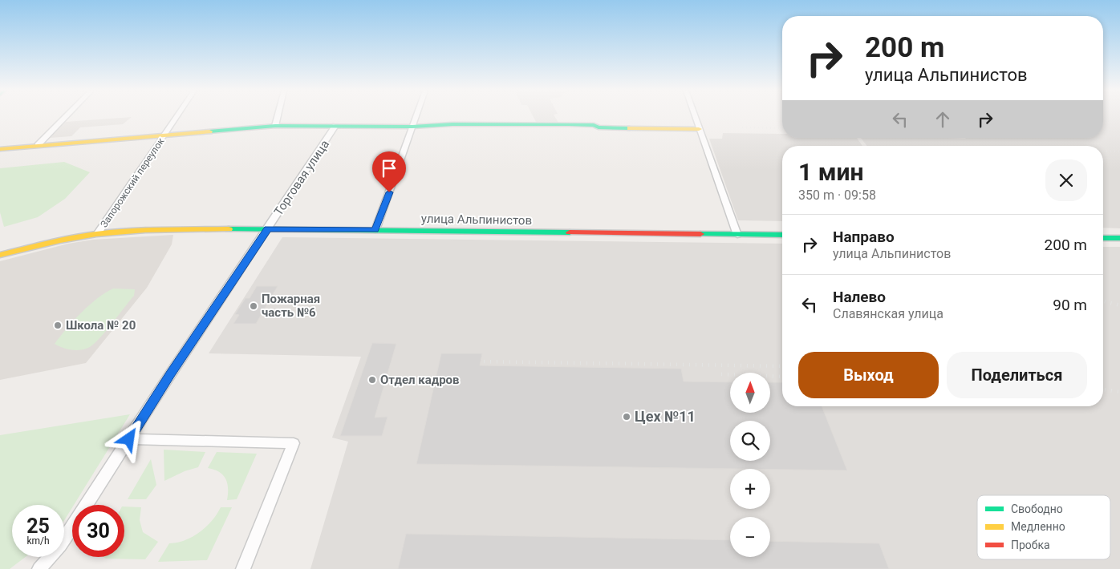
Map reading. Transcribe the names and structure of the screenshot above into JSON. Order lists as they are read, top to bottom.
{
  "streets": {
    "street": ["Торговая улица", "Запорожский переулок", "улица Альпинистов"]
  },
  "crossings": [
    ["Торговая улица", "улица Альпинистов"],
    ["Запорожский переулок", "улица Альпинистов"]
  ],
  "places": [
    "Пожарная часть №6",
    "Школа № 20",
    "Отдел кадров",
    "Цех №11"
  ],
  "legend": ["Свободно", "Медленно", "Пробка"],
  "north": "top",
  "page": {
    "turn": ["200 m", "улица Альпинистов"],
    "heading": ["1 мин", "350 m · 09:58"],
    "list": [
      {
        "name": "Направо",
        "note": "улица Альпинистов",
        "value": "200 m"
      },
      {
        "name": "Налево",
        "note": "Славянская улица",
        "value": "90 m"
      }
    ],
    "buttons": ["Выход", "Поделиться"],
    "map_buttons": ["+", "−"],
    "speed": "25 km/h",
    "limit": "30"
  }
}
